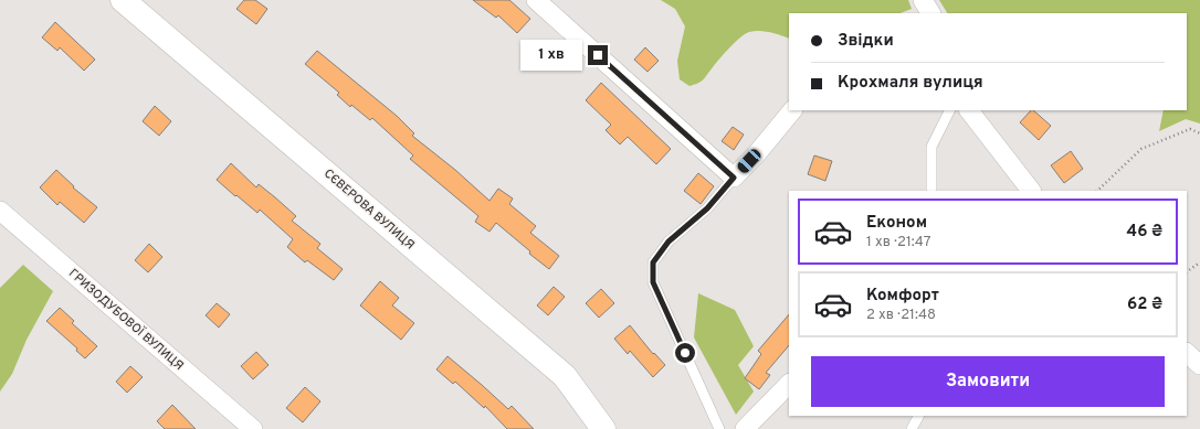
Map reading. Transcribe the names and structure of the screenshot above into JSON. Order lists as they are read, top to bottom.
{
  "streets": {
    "main road": ["СЄВЕРОВА ВУЛИЦЯ"],
    "street": ["ГРИЗОДУБОВОЇ ВУЛИЦЯ"]
  },
  "page": {
    "banner": ["Звідки", "Крохмаля вулиця"],
    "bubble": "1 хв",
    "list": [
      {
        "name": "Економ",
        "note": "1 хв · 21:47",
        "value": "46 ₴"
      },
      {
        "name": "Комфорт",
        "note": "2 хв · 21:48",
        "value": "62 ₴"
      }
    ],
    "buttons": "Замовити"
  }
}
